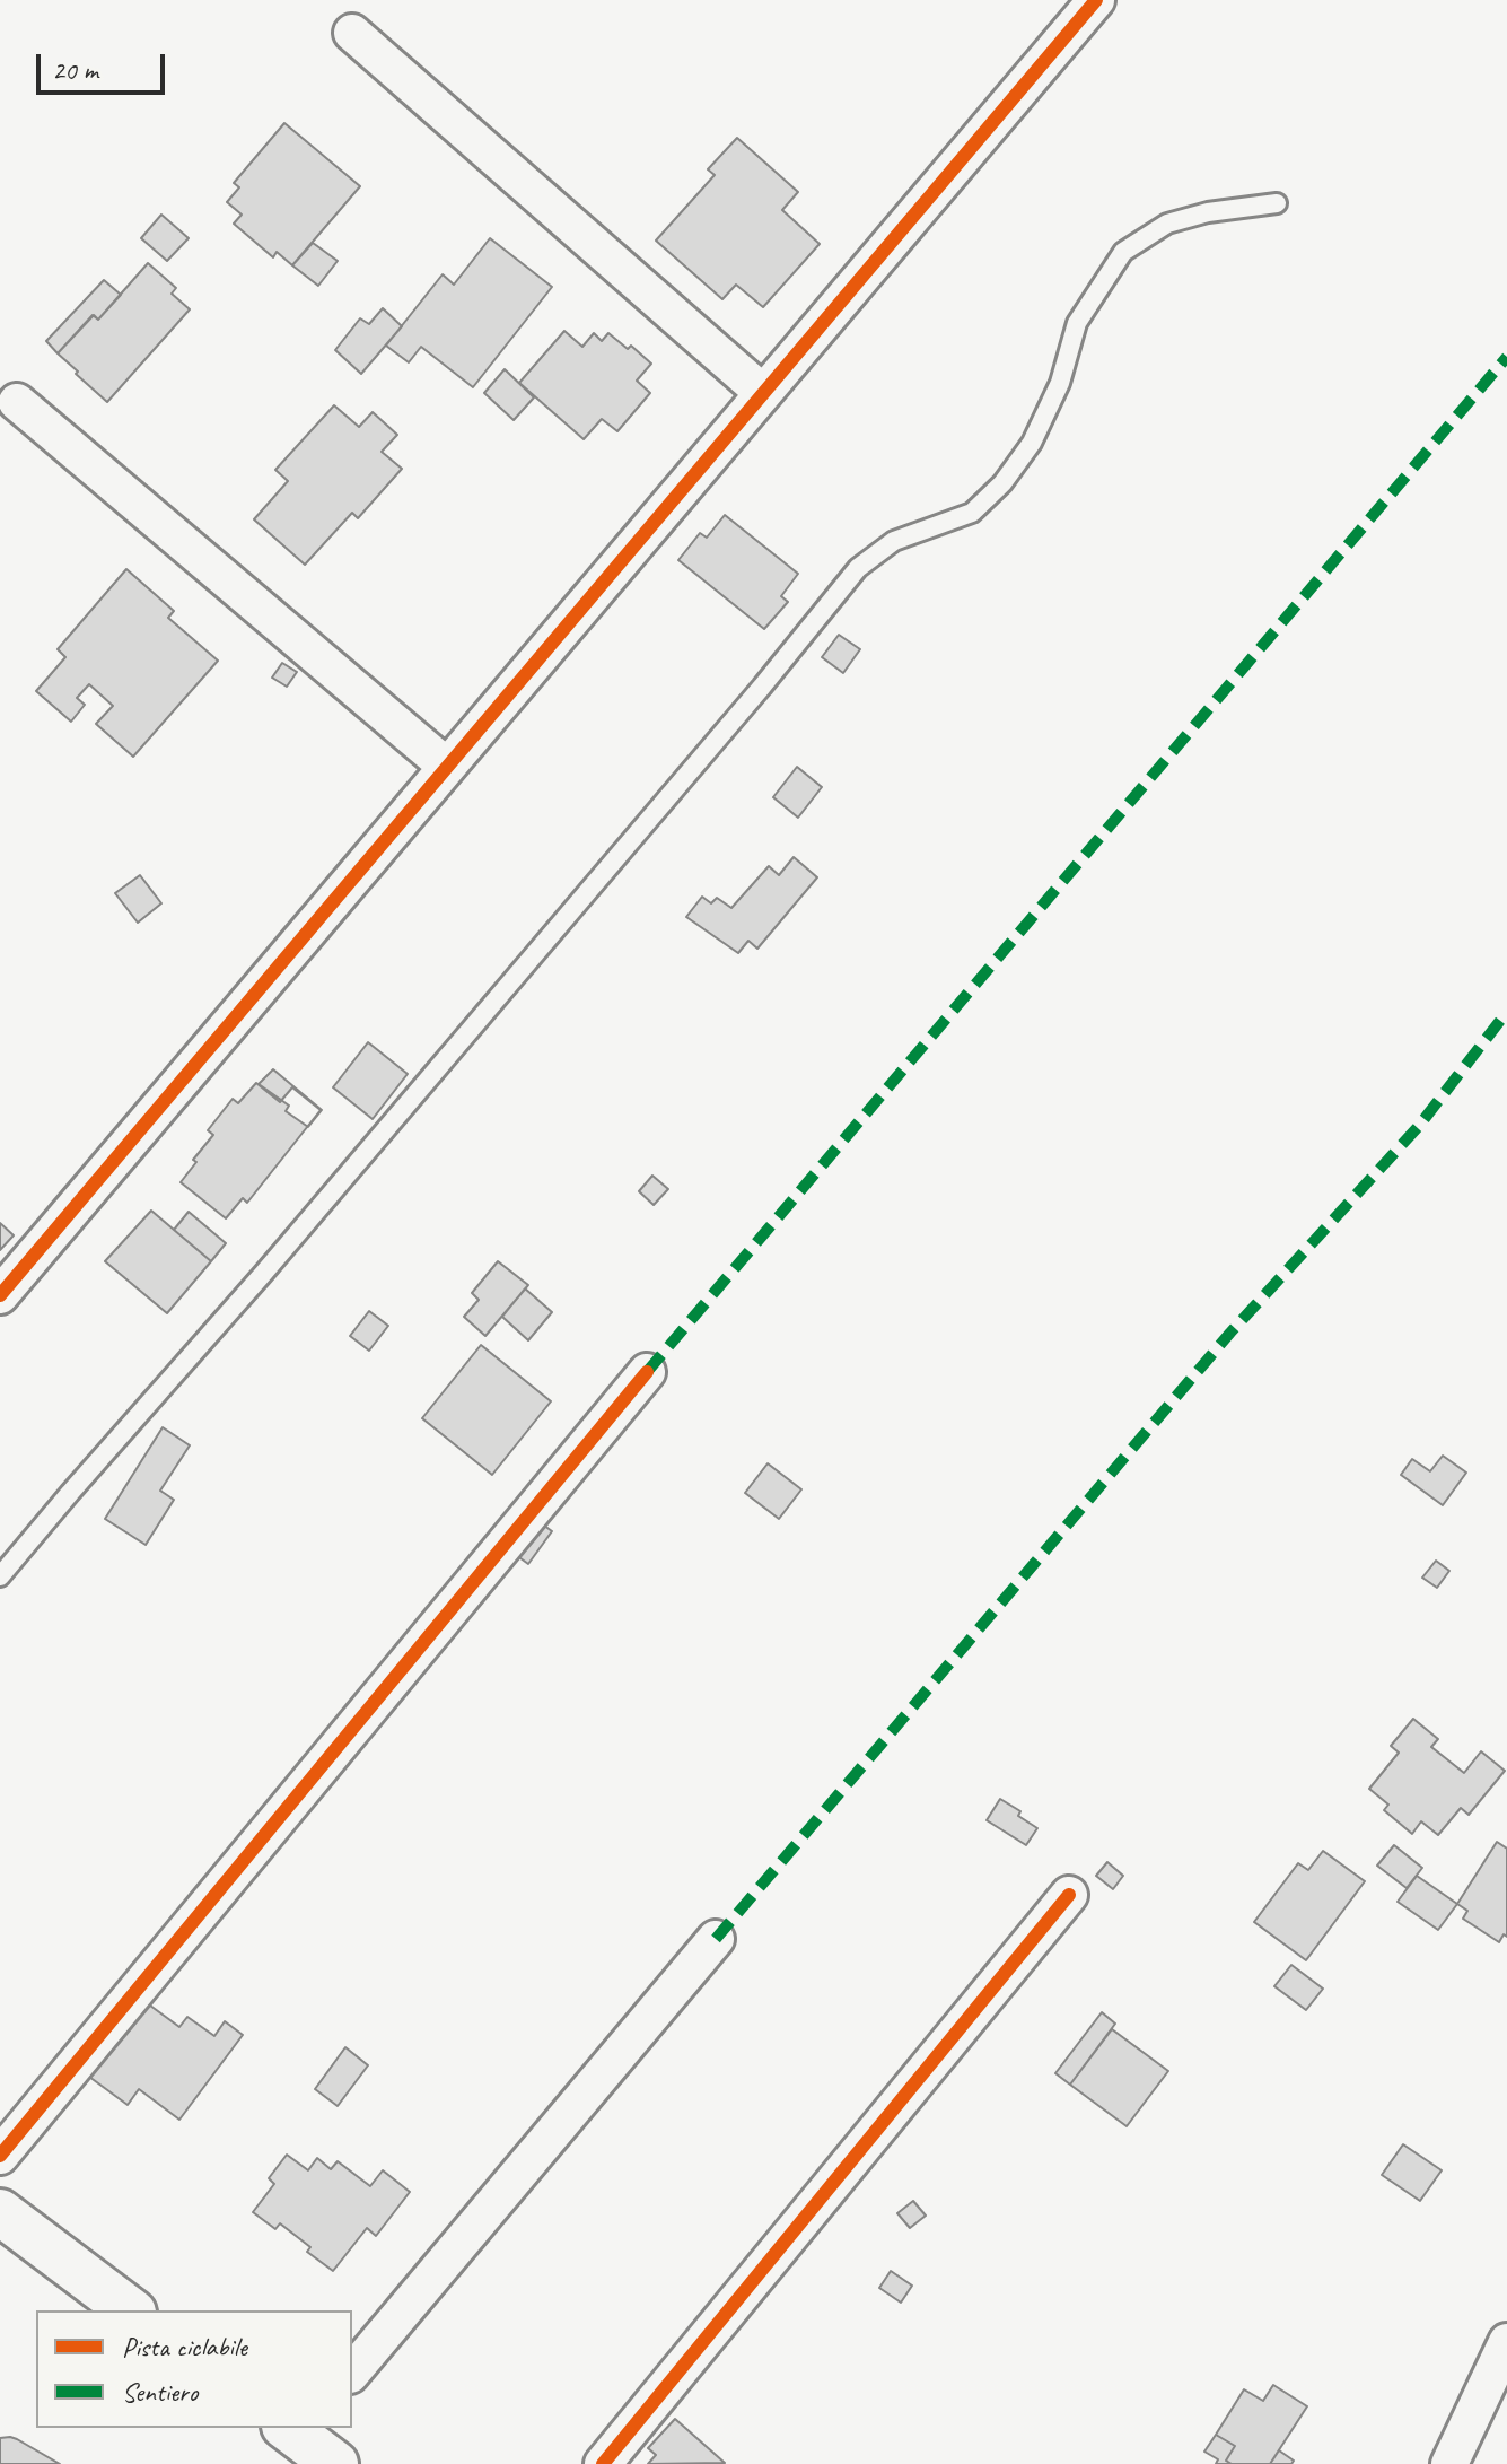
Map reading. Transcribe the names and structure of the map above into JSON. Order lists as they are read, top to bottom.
{
  "legend": ["Pista ciclabile", "Sentiero"],
  "scale_bar": "20 m"
}
